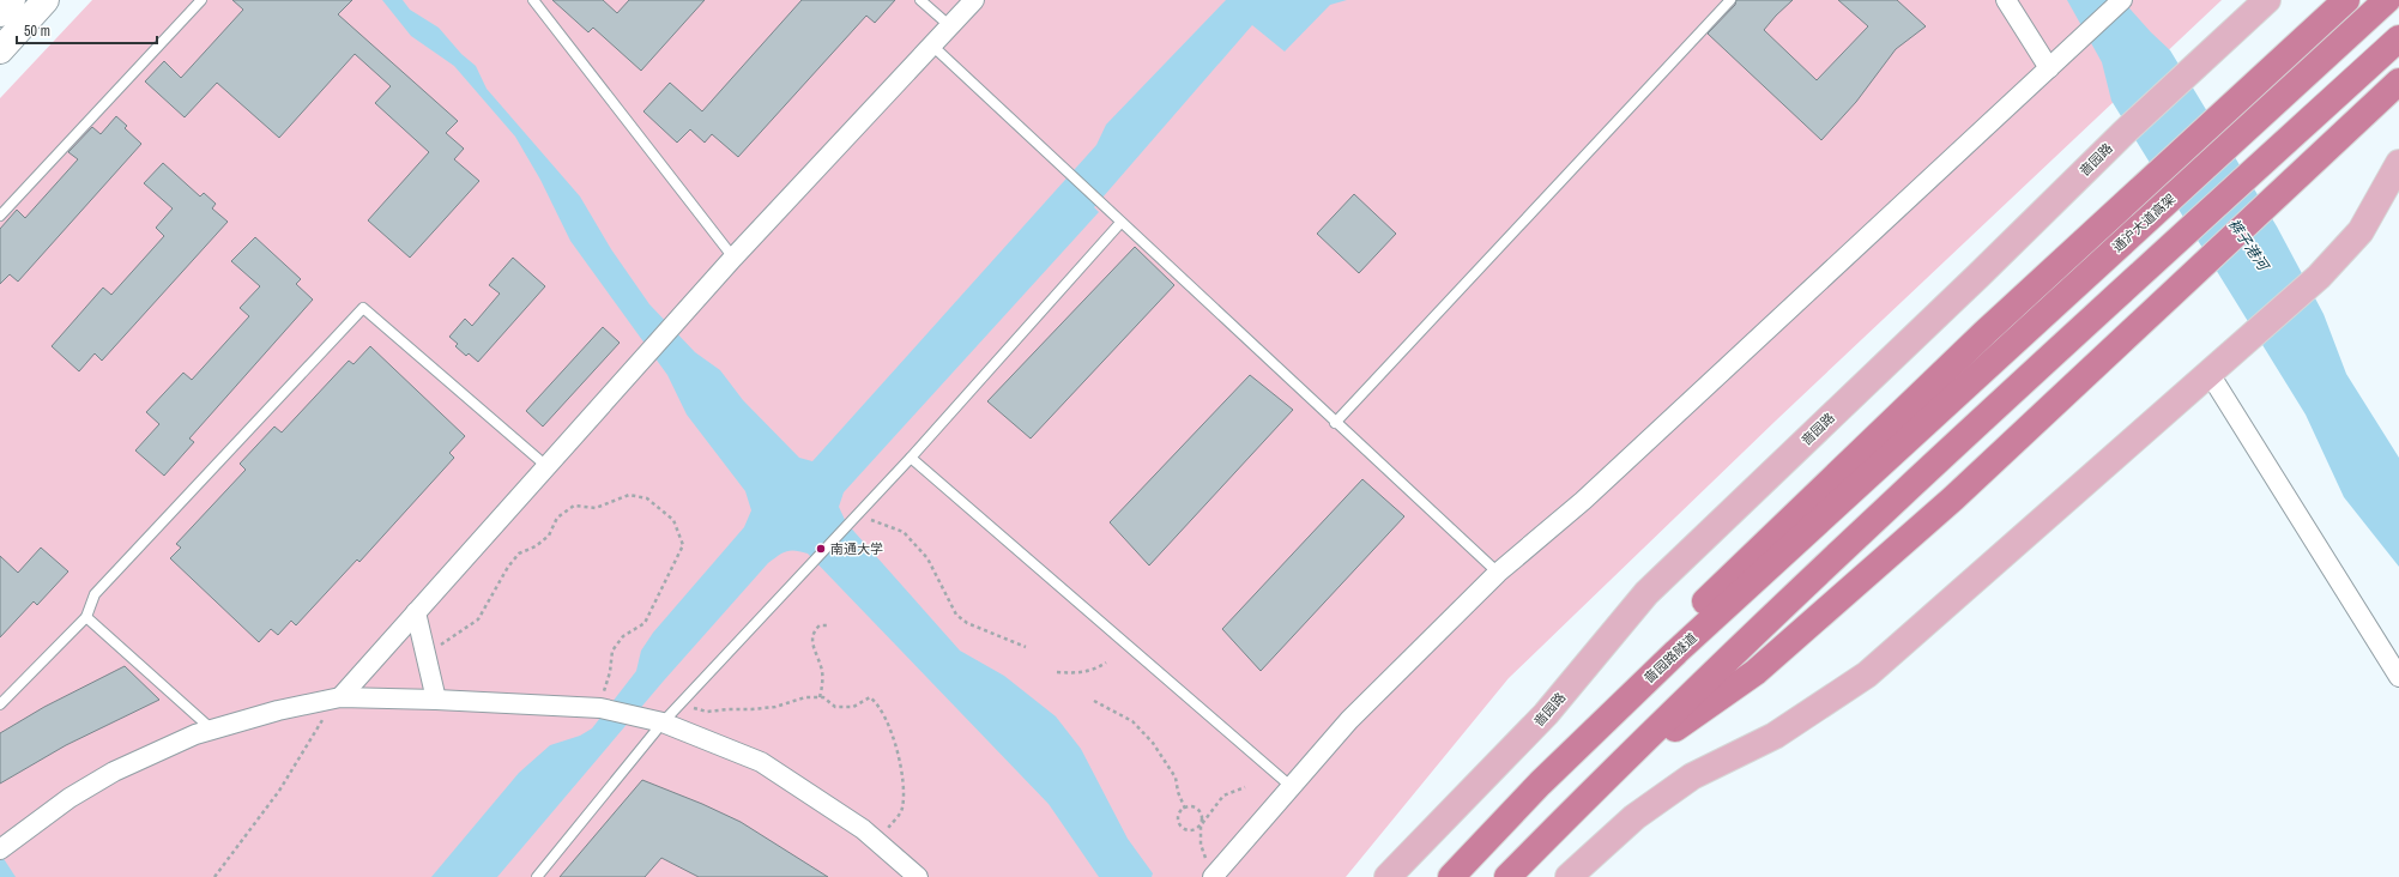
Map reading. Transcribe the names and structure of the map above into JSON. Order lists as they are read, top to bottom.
{
  "streets": {
    "highway": ["通沪大道高架", "啬园路隧道"],
    "main road": ["啬园路"]
  },
  "crossings": [
    ["通沪大道高架", "啬园路隧道"]
  ],
  "water": ["裤子港河"],
  "places": ["南通大学"],
  "scale_bar": "50 m"
}
